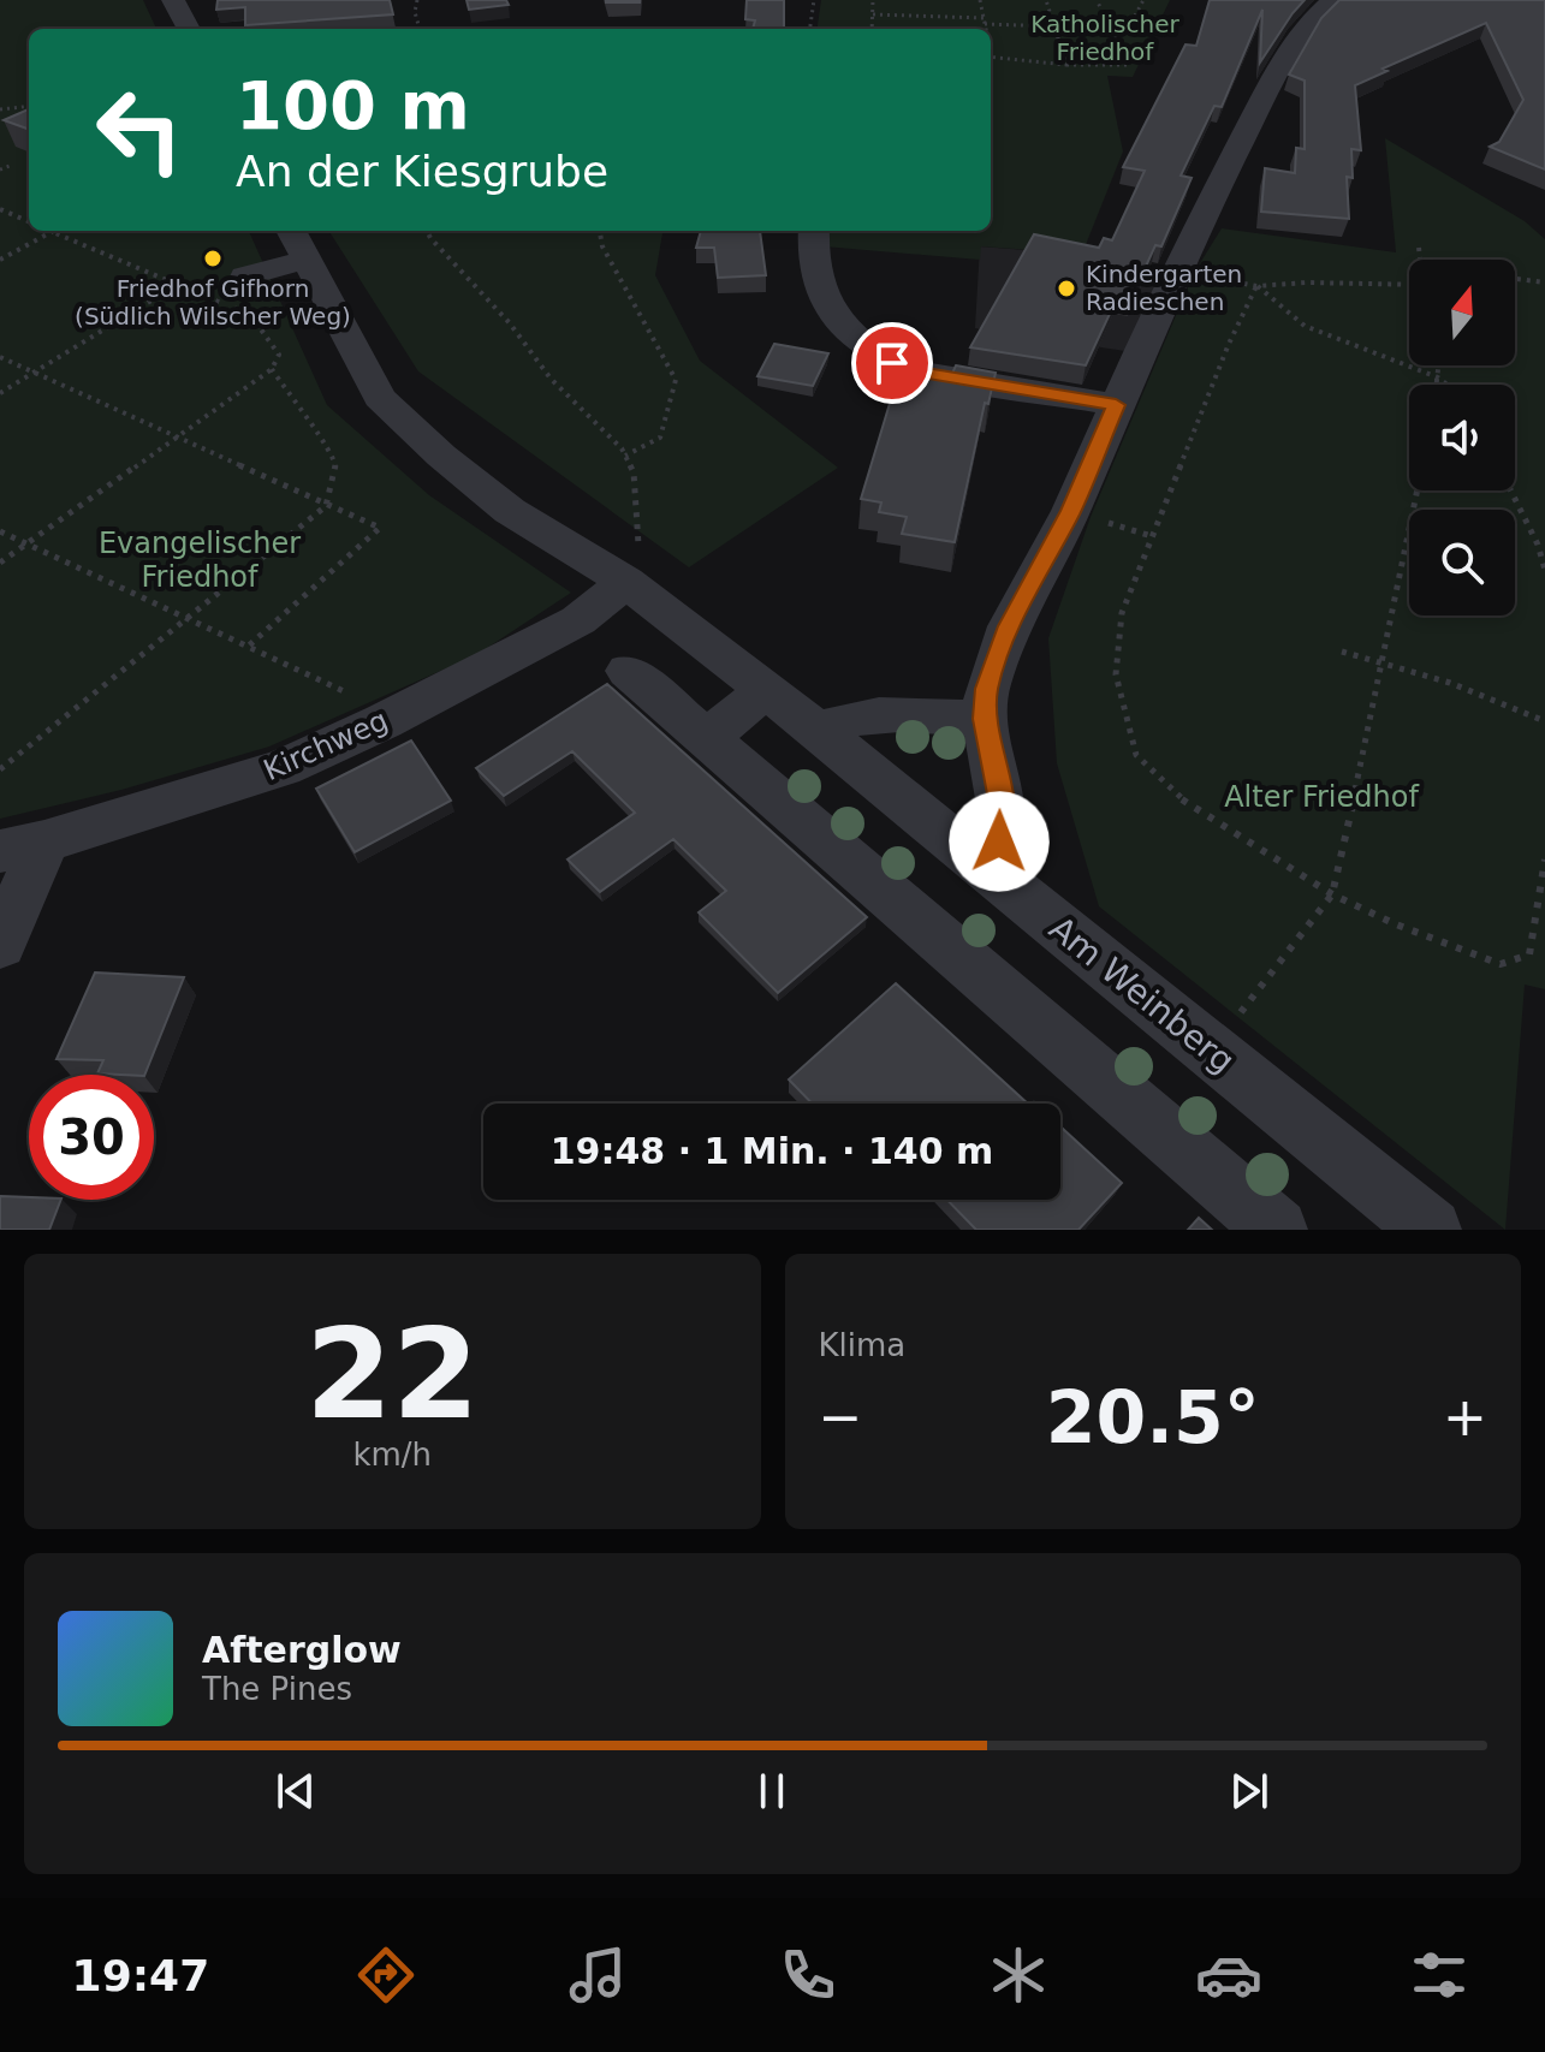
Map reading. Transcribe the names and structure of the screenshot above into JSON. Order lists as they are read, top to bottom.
{
  "streets": {
    "street": ["Kirchweg", "Am Weinberg"]
  },
  "crossings": [
    ["Kirchweg", "Am Weinberg"]
  ],
  "parks": ["Katholischer Friedhof", "Evangelischer Friedhof", "Alter Friedhof"],
  "places": ["Friedhof Gifhorn (Südlich Wilscher Weg)", "Kindergarten Radieschen"],
  "north": "top",
  "page": {
    "turn": ["100 m", "An der Kiesgrube"],
    "limit": "30",
    "trip": "19:48 · 1 Min. · 140 m",
    "tile": [
      ["22", "km/h"],
      "Klima"
    ],
    "heat": ["−", "20.5°", "+"],
    "song": ["Afterglow", "The Pines"],
    "tabs": "19:47"
  }
}
